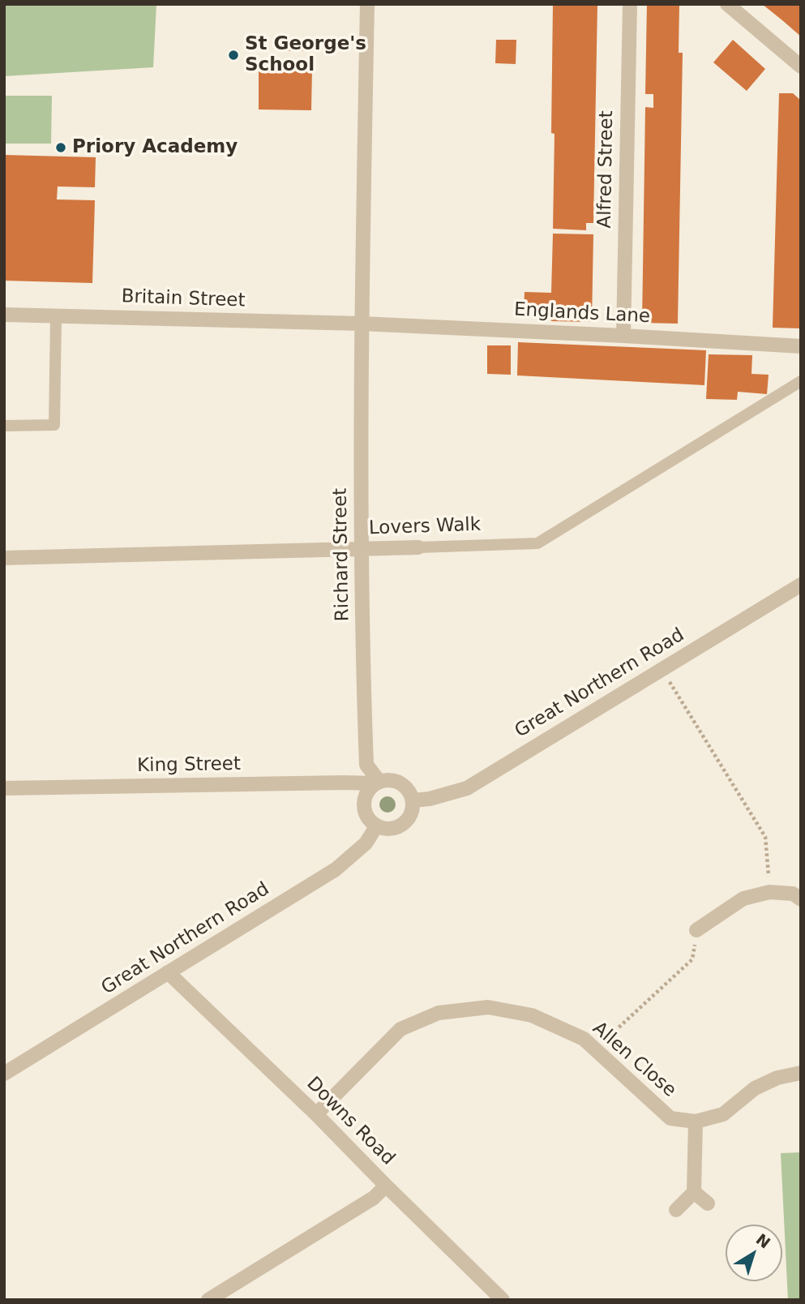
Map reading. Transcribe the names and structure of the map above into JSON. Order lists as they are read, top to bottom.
{
  "streets": {
    "street": [
      "Alfred Street",
      "Britain Street",
      "Englands Lane",
      "Lovers Walk",
      "Richard Street",
      "Great Northern Road",
      "King Street",
      "Allen Close",
      "Downs Road"
    ]
  },
  "crossings": [
    ["Alfred Street", "Englands Lane"],
    ["Britain Street", "Englands Lane"],
    ["Britain Street", "Richard Street"],
    ["Englands Lane", "Richard Street"],
    ["Lovers Walk", "Richard Street"],
    ["Richard Street", "Great Northern Road"],
    ["Richard Street", "King Street"],
    ["Great Northern Road", "King Street"],
    ["Great Northern Road", "Downs Road"],
    ["Allen Close", "Downs Road"]
  ],
  "places": ["St George's School", "Priory Academy"],
  "north": "top right"
}
